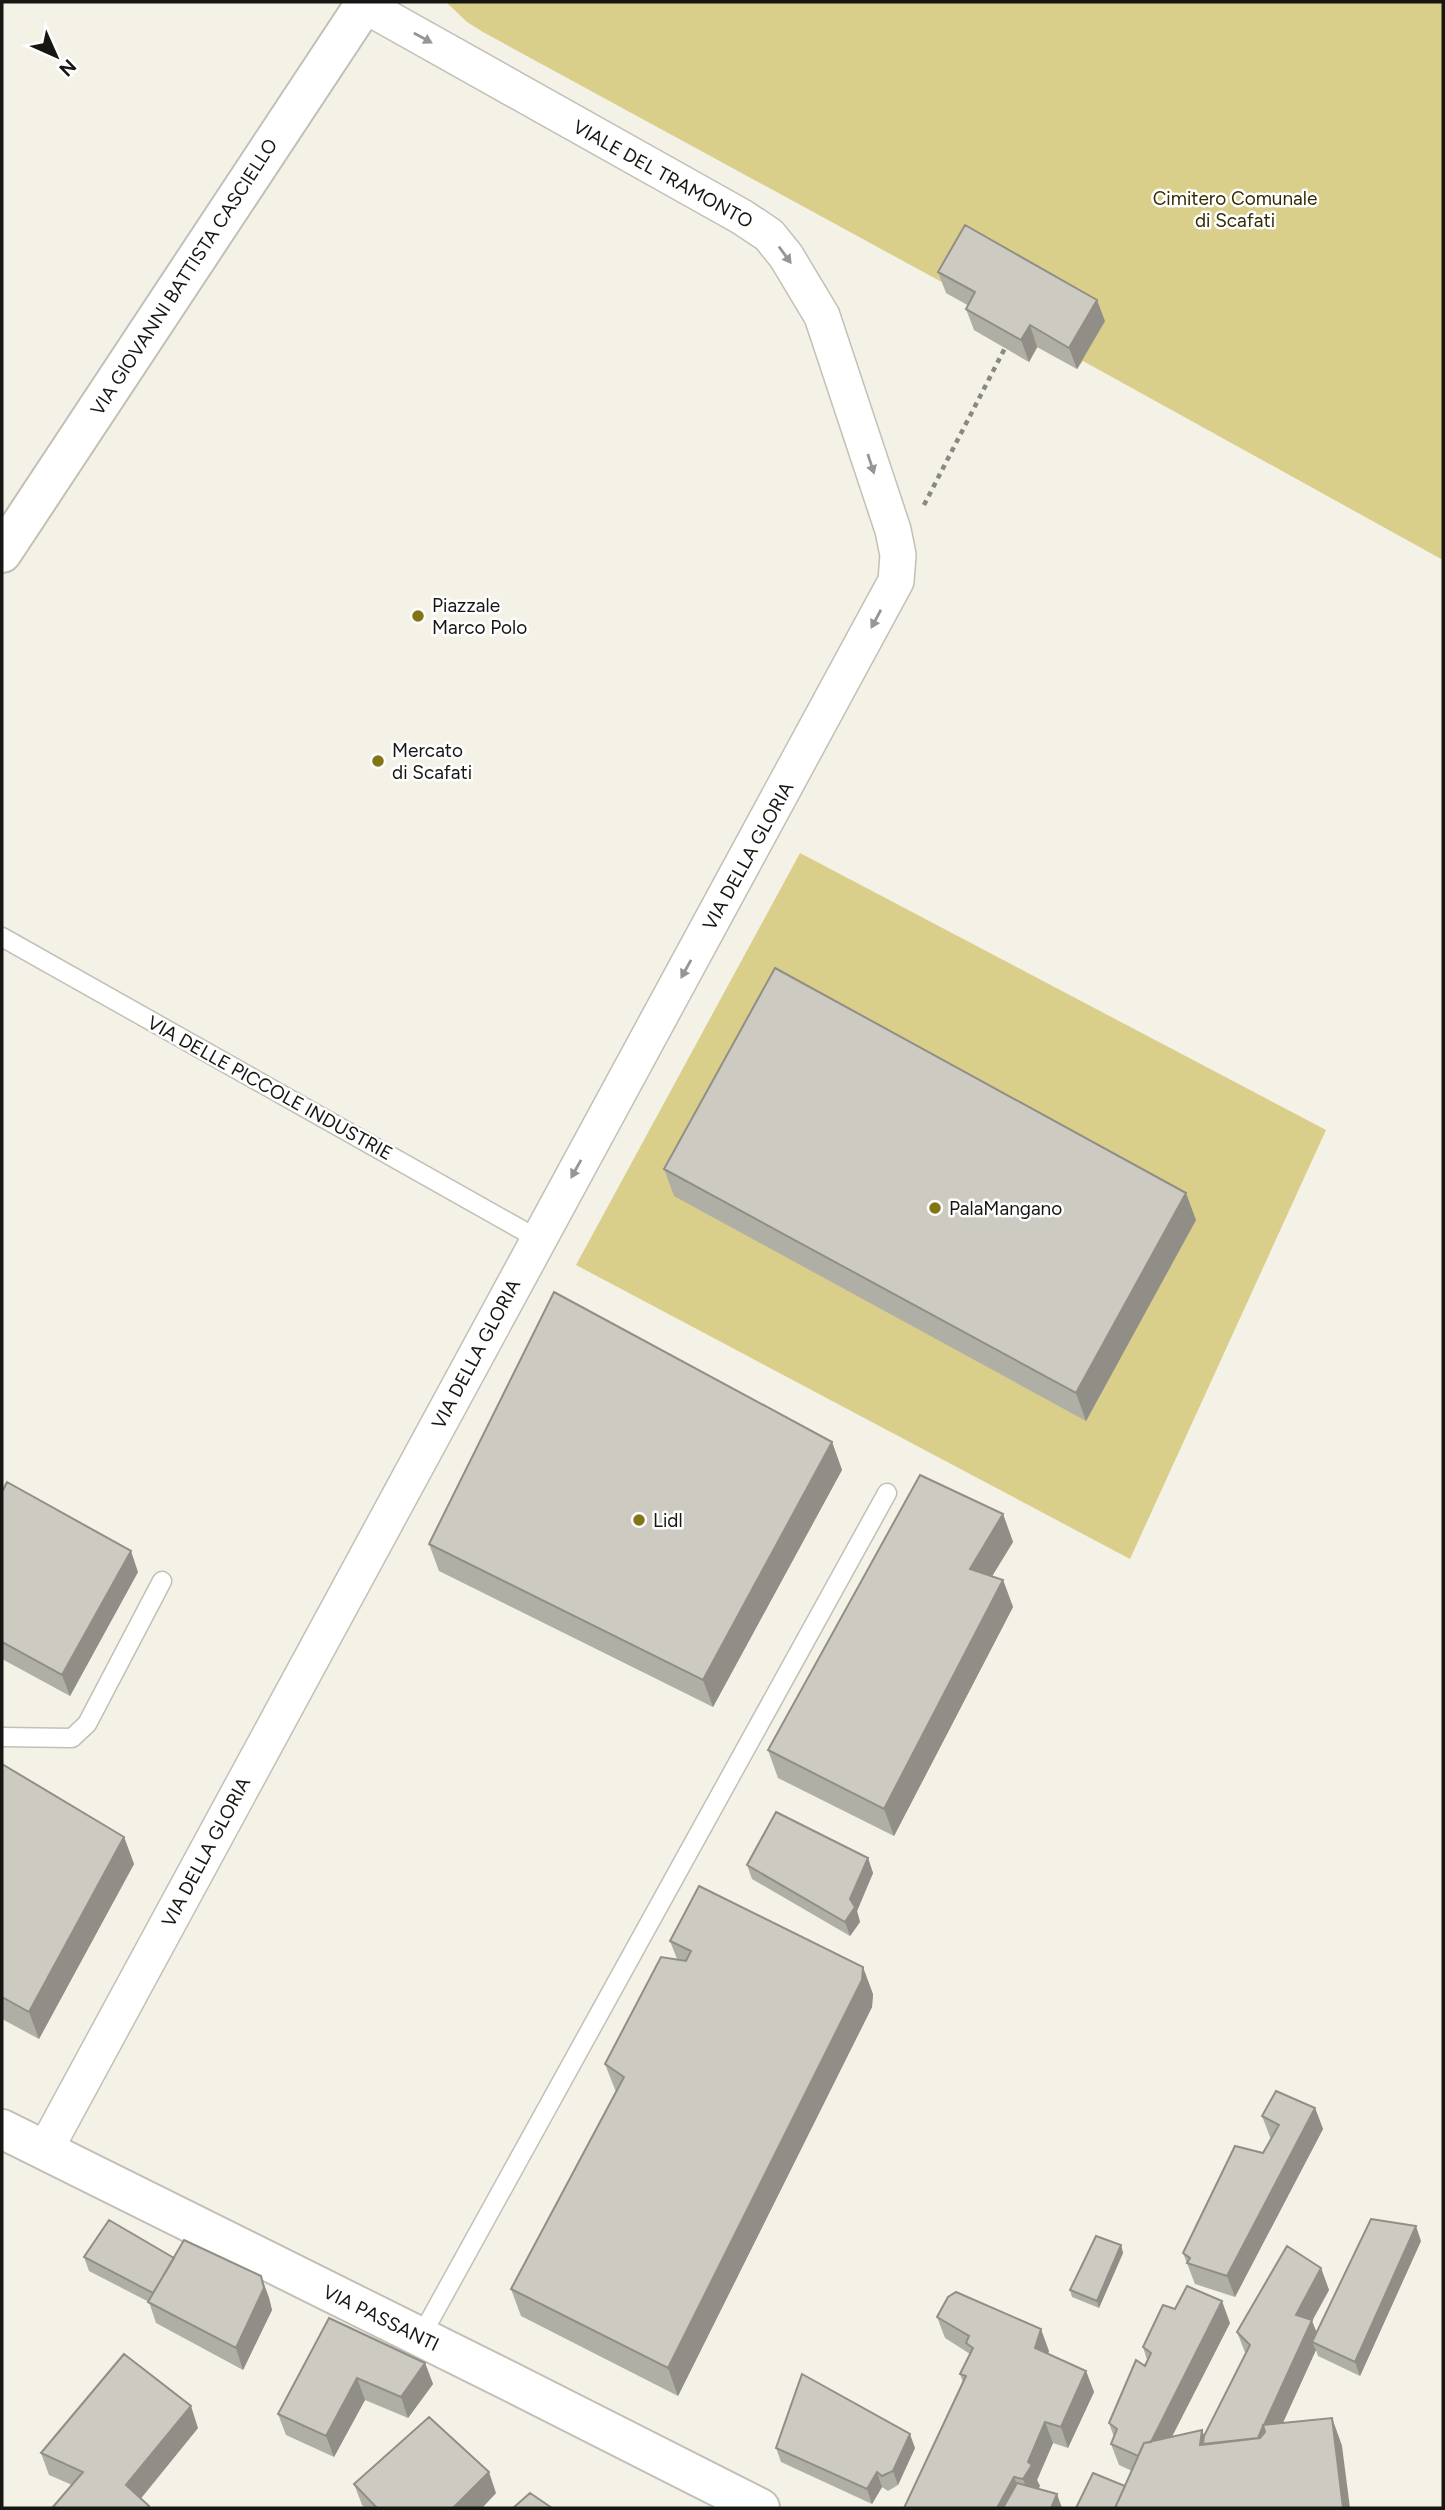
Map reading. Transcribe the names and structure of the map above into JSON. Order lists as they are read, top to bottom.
{
  "streets": {
    "street": [
      "VIALE DEL TRAMONTO",
      "VIA GIOVANNI BATTISTA CASCIELLO",
      "VIA DELLA GLORIA",
      "VIA PASSANTI"
    ],
    "lane": ["VIA DELLE PICCOLE INDUSTRIE"]
  },
  "crossings": [
    ["VIALE DEL TRAMONTO", "VIA GIOVANNI BATTISTA CASCIELLO"],
    ["VIALE DEL TRAMONTO", "VIA DELLA GLORIA"],
    ["VIA DELLA GLORIA", "VIA DELLE PICCOLE INDUSTRIE"],
    ["VIA DELLA GLORIA", "VIA PASSANTI"]
  ],
  "one_way": ["VIALE DEL TRAMONTO", "VIA DELLA GLORIA"],
  "parks": ["Cimitero Comunale di Scafati"],
  "places": [
    "Piazzale Marco Polo",
    "Mercato di Scafati",
    "PalaMangano",
    "Lidl"
  ],
  "north": "bottom right"
}
